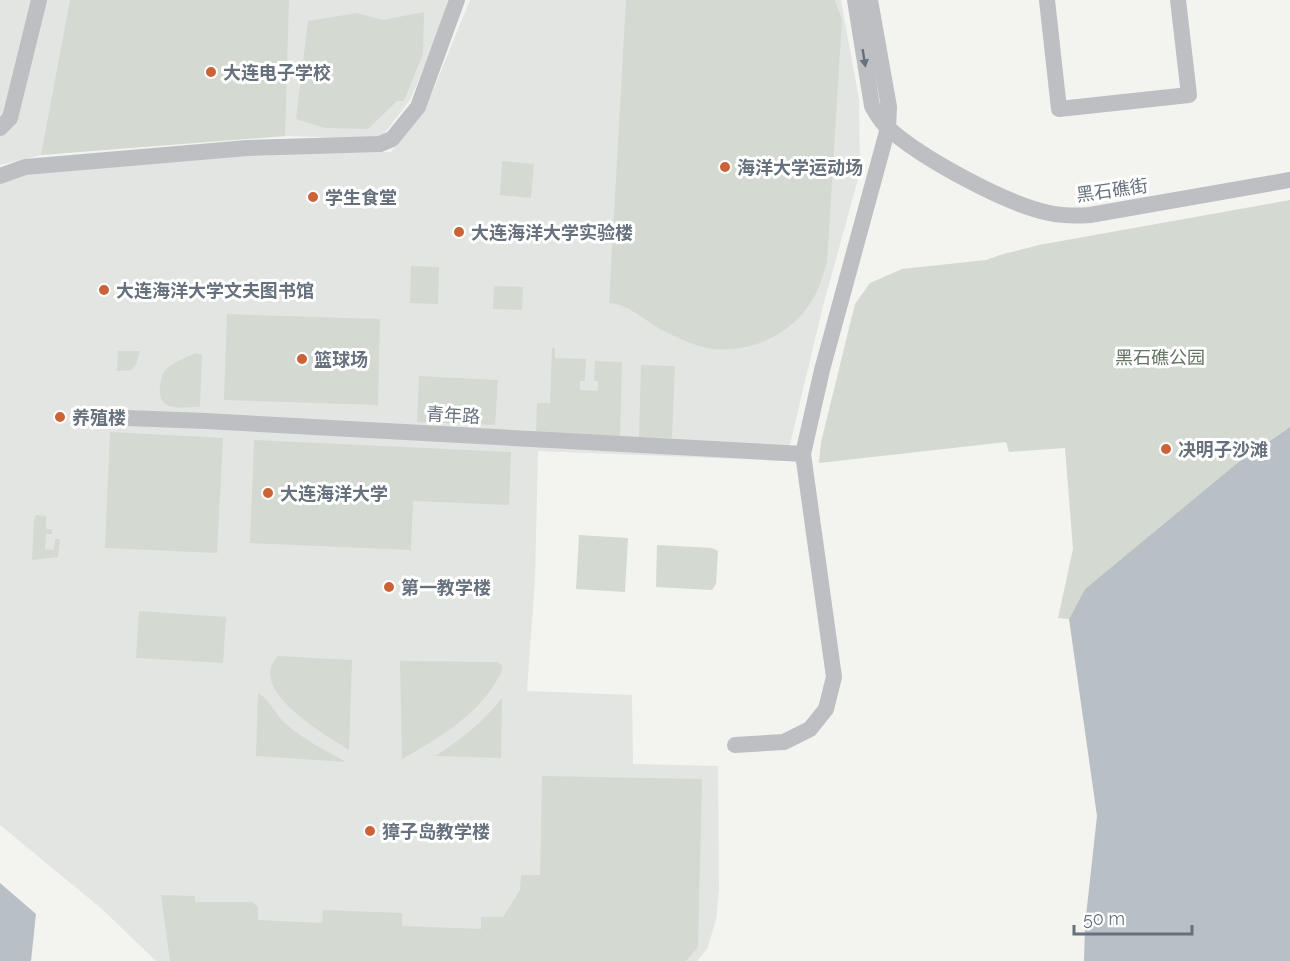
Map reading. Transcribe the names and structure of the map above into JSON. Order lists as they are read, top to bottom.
{
  "streets": {
    "street": ["黑石礁街", "青年路"]
  },
  "parks": ["黑石礁公园"],
  "places": [
    "大连电子学校",
    "海洋大学运动场",
    "学生食堂",
    "大连海洋大学实验楼",
    "大连海洋大学文夫图书馆",
    "篮球场",
    "养殖楼",
    "决明子沙滩",
    "大连海洋大学",
    "第一教学楼",
    "獐子岛教学楼"
  ],
  "scale_bar": "50 m"
}
